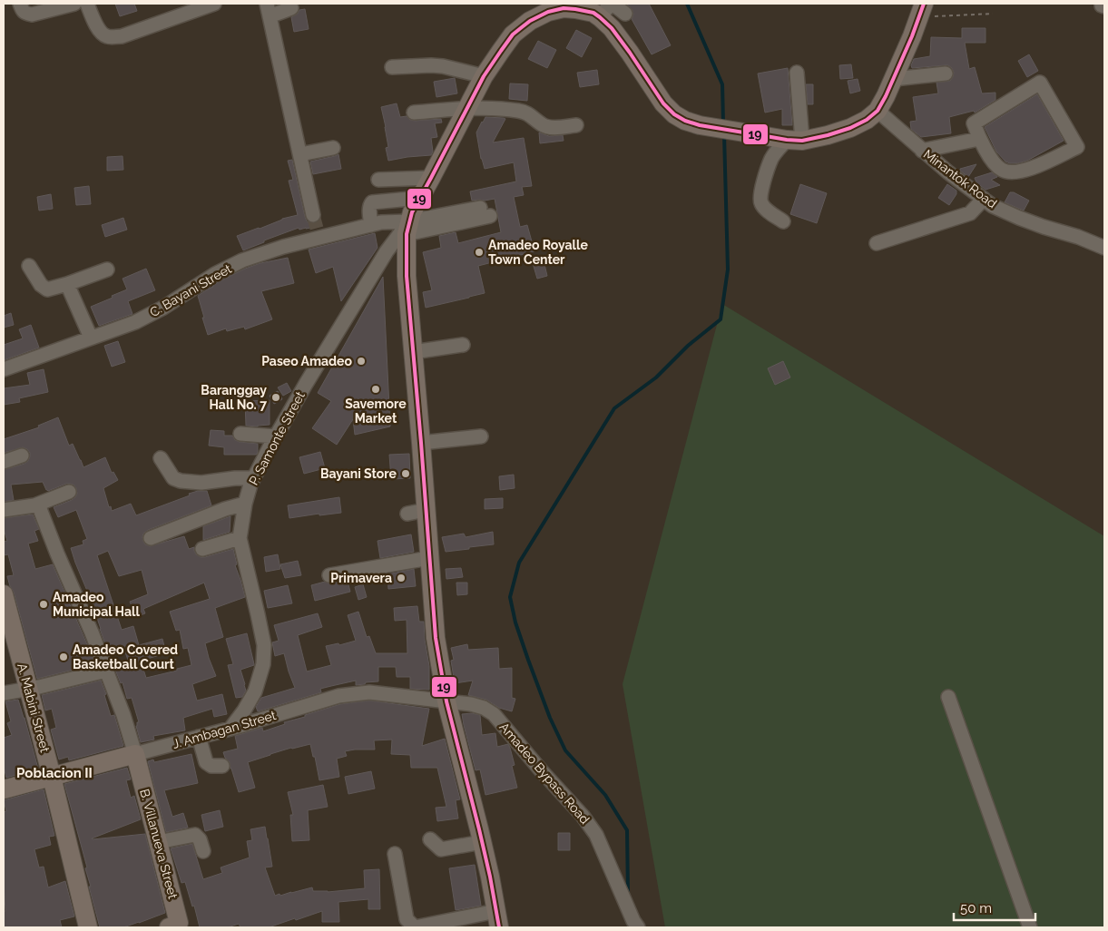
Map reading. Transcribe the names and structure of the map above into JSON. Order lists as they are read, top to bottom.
{
  "streets": {
    "main road": ["A. Mabini Street", "J. Ambagan Street", "B. Villanueva Street"],
    "street": [
      "Minantok Road",
      "C. Bayani Street",
      "P. Samonte Street",
      "Amadeo Bypass Road"
    ]
  },
  "crossings": [
    ["C. Bayani Street", "P. Samonte Street"],
    ["P. Samonte Street", "J. Ambagan Street"],
    ["A. Mabini Street", "J. Ambagan Street"],
    ["J. Ambagan Street", "Amadeo Bypass Road"],
    ["J. Ambagan Street", "B. Villanueva Street"]
  ],
  "districts": ["Poblacion II"],
  "places": [
    "Amadeo Royalle Town Center",
    "Paseo Amadeo",
    "Savemore Market",
    "Baranggay Hall No. 7",
    "Bayani Store",
    "Primavera",
    "Amadeo Municipal Hall",
    "Amadeo Covered Basketball Court"
  ],
  "lines": ["transit line 19"],
  "scale_bar": "50 m"
}
